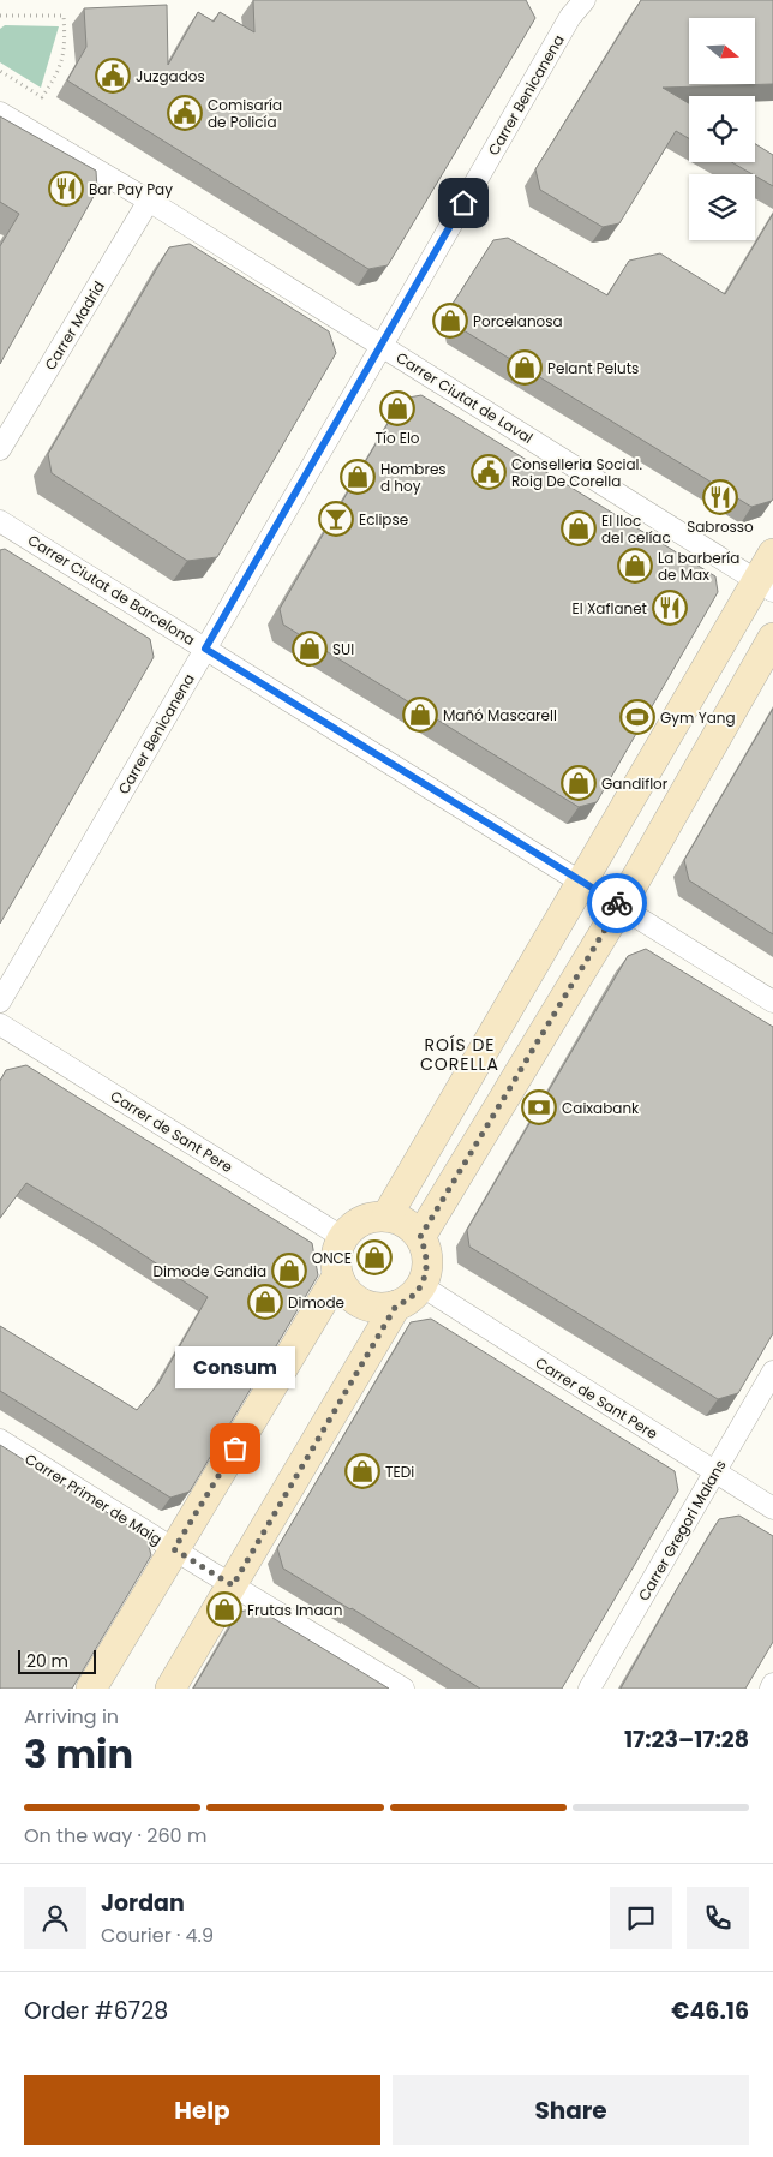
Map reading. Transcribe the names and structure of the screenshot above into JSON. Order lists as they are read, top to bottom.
{
  "streets": {
    "street": [
      "Carrer Benicanena",
      "Carrer Madrid",
      "Carrer Ciutat de Laval",
      "Carrer Ciutat de Barcelona",
      "Carrer de Sant Pere",
      "Carrer Primer de Maig",
      "Carrer Gregori Maians"
    ]
  },
  "crossings": [
    ["Carrer Benicanena", "Carrer Ciutat de Laval"],
    ["Carrer Benicanena", "Carrer Ciutat de Barcelona"],
    ["Carrer Madrid", "Carrer Ciutat de Laval"],
    ["Carrer de Sant Pere", "Carrer Gregori Maians"]
  ],
  "districts": ["ROÍS DE CORELLA"],
  "places": {
    "public building": ["Juzgados", "Comisaría de Policía", "Conselleria Social. Roig De Corella"],
    "restaurant": ["Bar Pay Pay", "Sabrosso", "El Xaflanet"],
    "shop": [
      "Porcelanosa",
      "Pelant Peluts",
      "Tío Elo",
      "Hombres d hoy",
      "El lloc del celíac",
      "La barbería de Max",
      "SUI",
      "Mañó Mascarell",
      "Gandiflor",
      "ONCE",
      "Dimode Gandia",
      "Dimode",
      "TEDi",
      "Frutas Imaan"
    ],
    "bar": ["Eclipse"],
    "sports": ["Gym Yang"],
    "bank": ["Caixabank"],
    "other": ["Consum"]
  },
  "scale_bar": "20 m",
  "north": "right",
  "page": {
    "bubble": "Consum",
    "scale": "20 m",
    "heading": ["3 min", "Arriving in", "17:23–17:28"],
    "panel": [
      "Jordan",
      "Courier · 4.9",
      "Order #6728",
      "€46.16"
    ],
    "bar": "On the way · 260 m",
    "buttons": ["Help", "Share"]
  }
}
